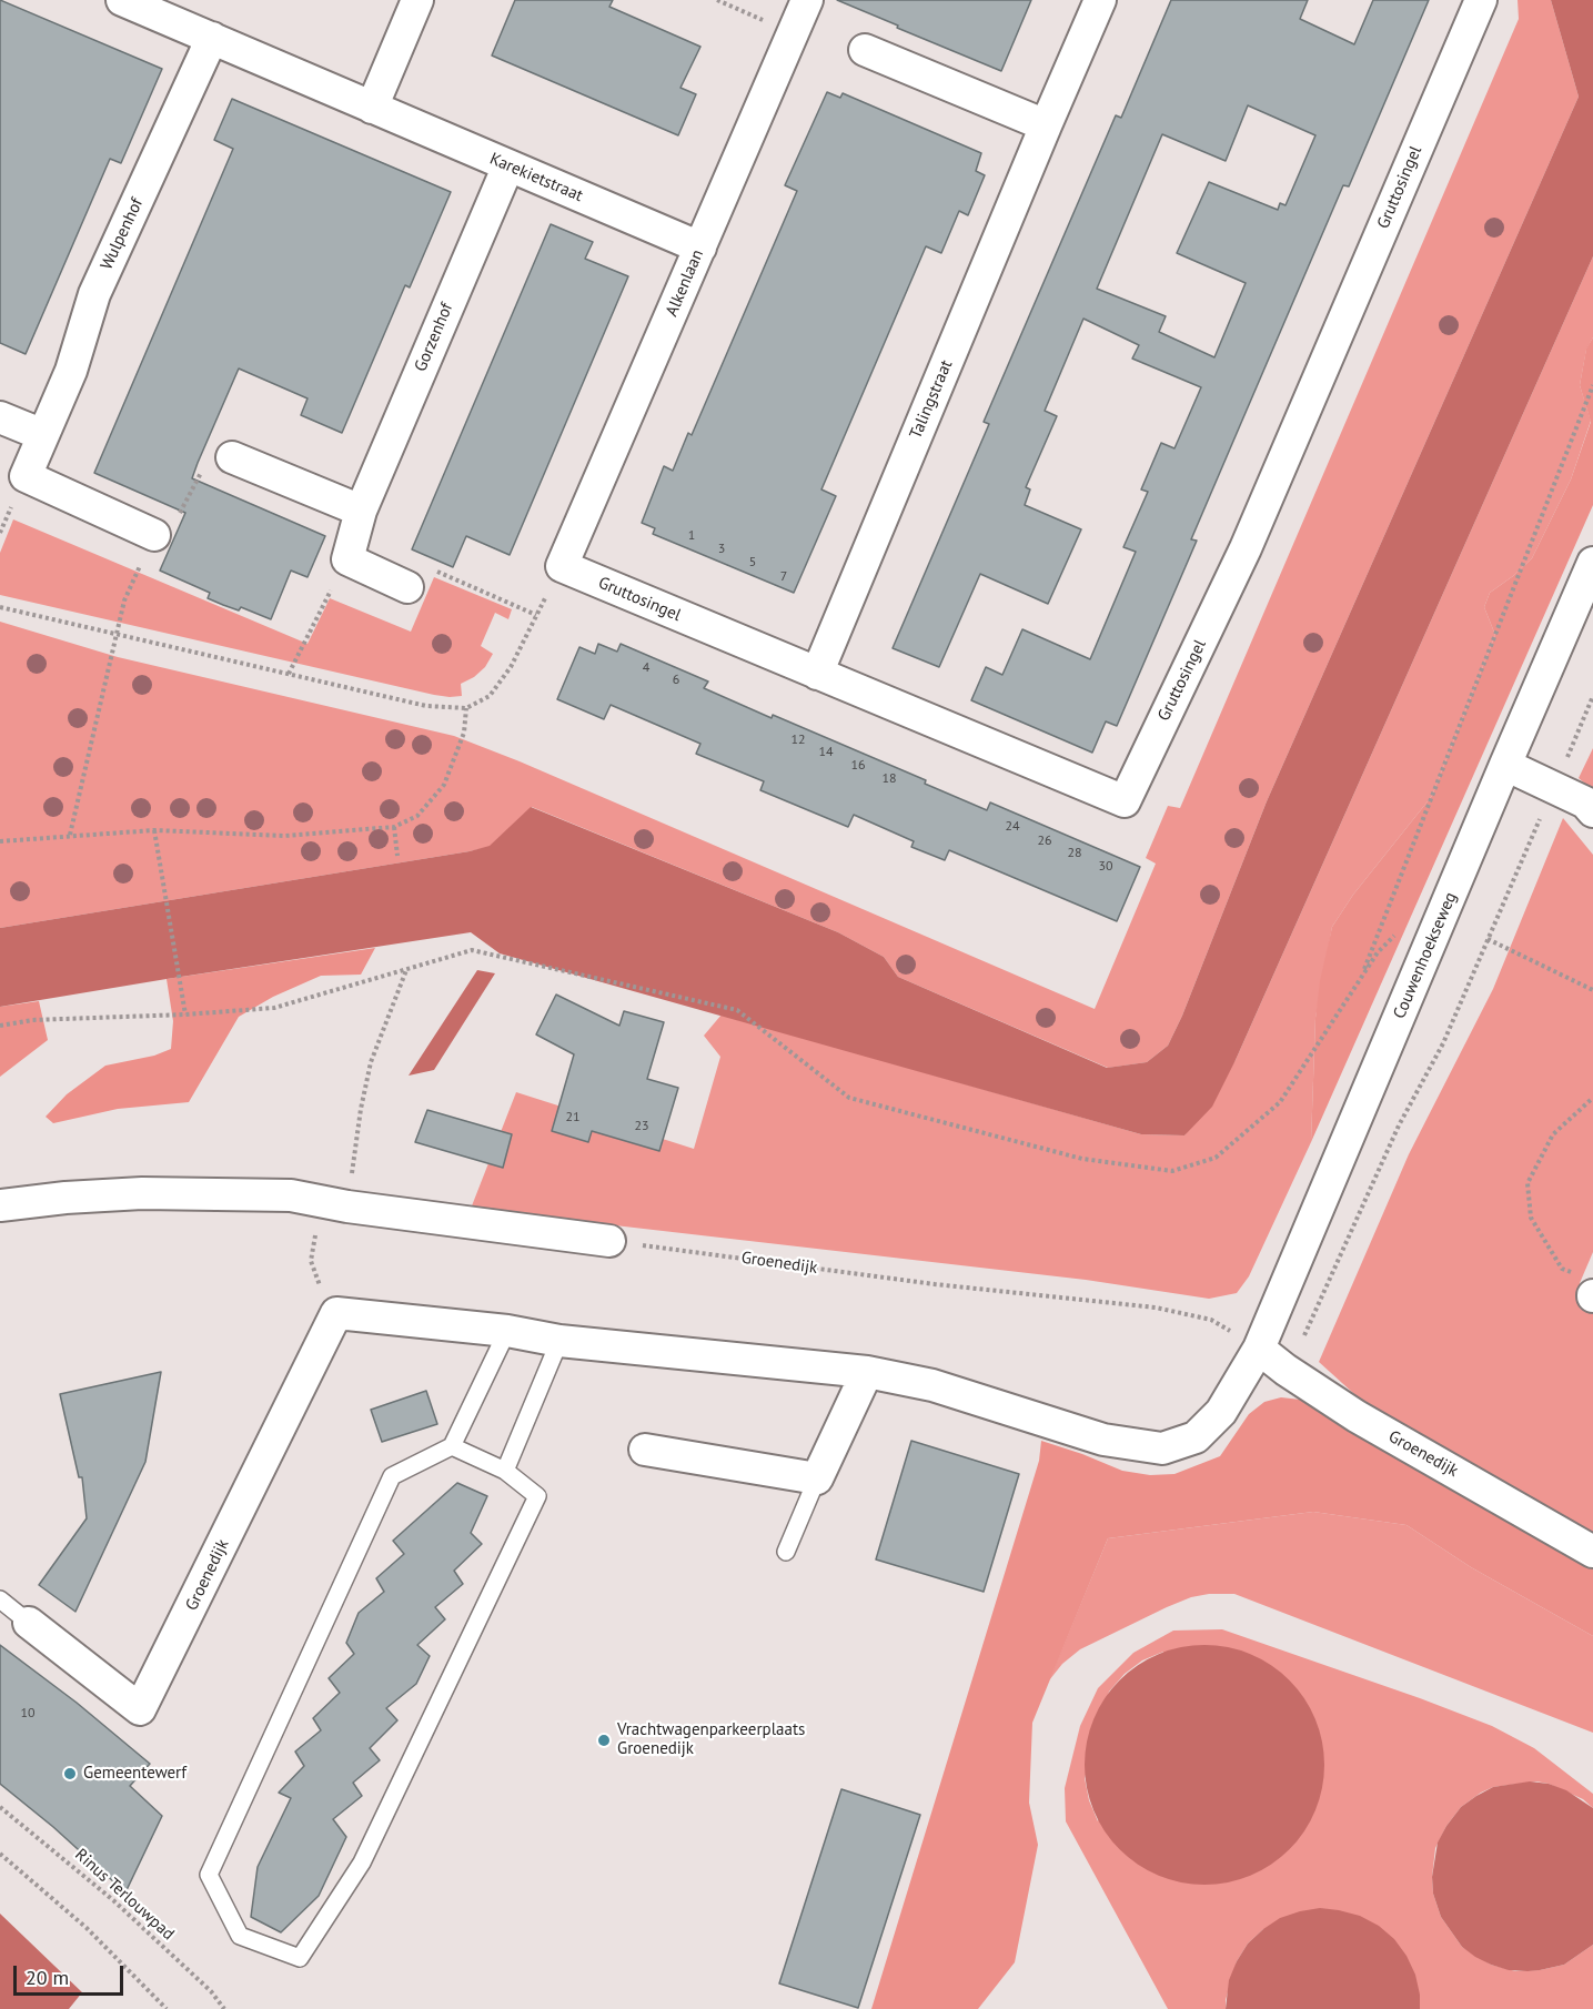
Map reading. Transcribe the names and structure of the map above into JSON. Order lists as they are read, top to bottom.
{
  "streets": {
    "street": [
      "Karekietstraat",
      "Gruttosingel",
      "Wulpenhof",
      "Alkenlaan",
      "Gorzenhof",
      "Talingstraat",
      "Couwenhoekseweg",
      "Groenedijk"
    ],
    "path": ["Rinus Terlouwpad"]
  },
  "crossings": [
    ["Karekietstraat", "Wulpenhof"],
    ["Karekietstraat", "Alkenlaan"],
    ["Karekietstraat", "Gorzenhof"],
    ["Gruttosingel", "Alkenlaan"],
    ["Gruttosingel", "Talingstraat"],
    ["Couwenhoekseweg", "Groenedijk"]
  ],
  "places": ["Vrachtwagenparkeerplaats Groenedijk", "Gemeentewerf"],
  "house_numbers": [
    "1",
    "3",
    "5",
    "7",
    "4",
    "6",
    "12",
    "14",
    "16",
    "18",
    "24",
    "26",
    "28",
    "30",
    "21",
    "23",
    "10"
  ],
  "scale_bar": "20 m"
}
